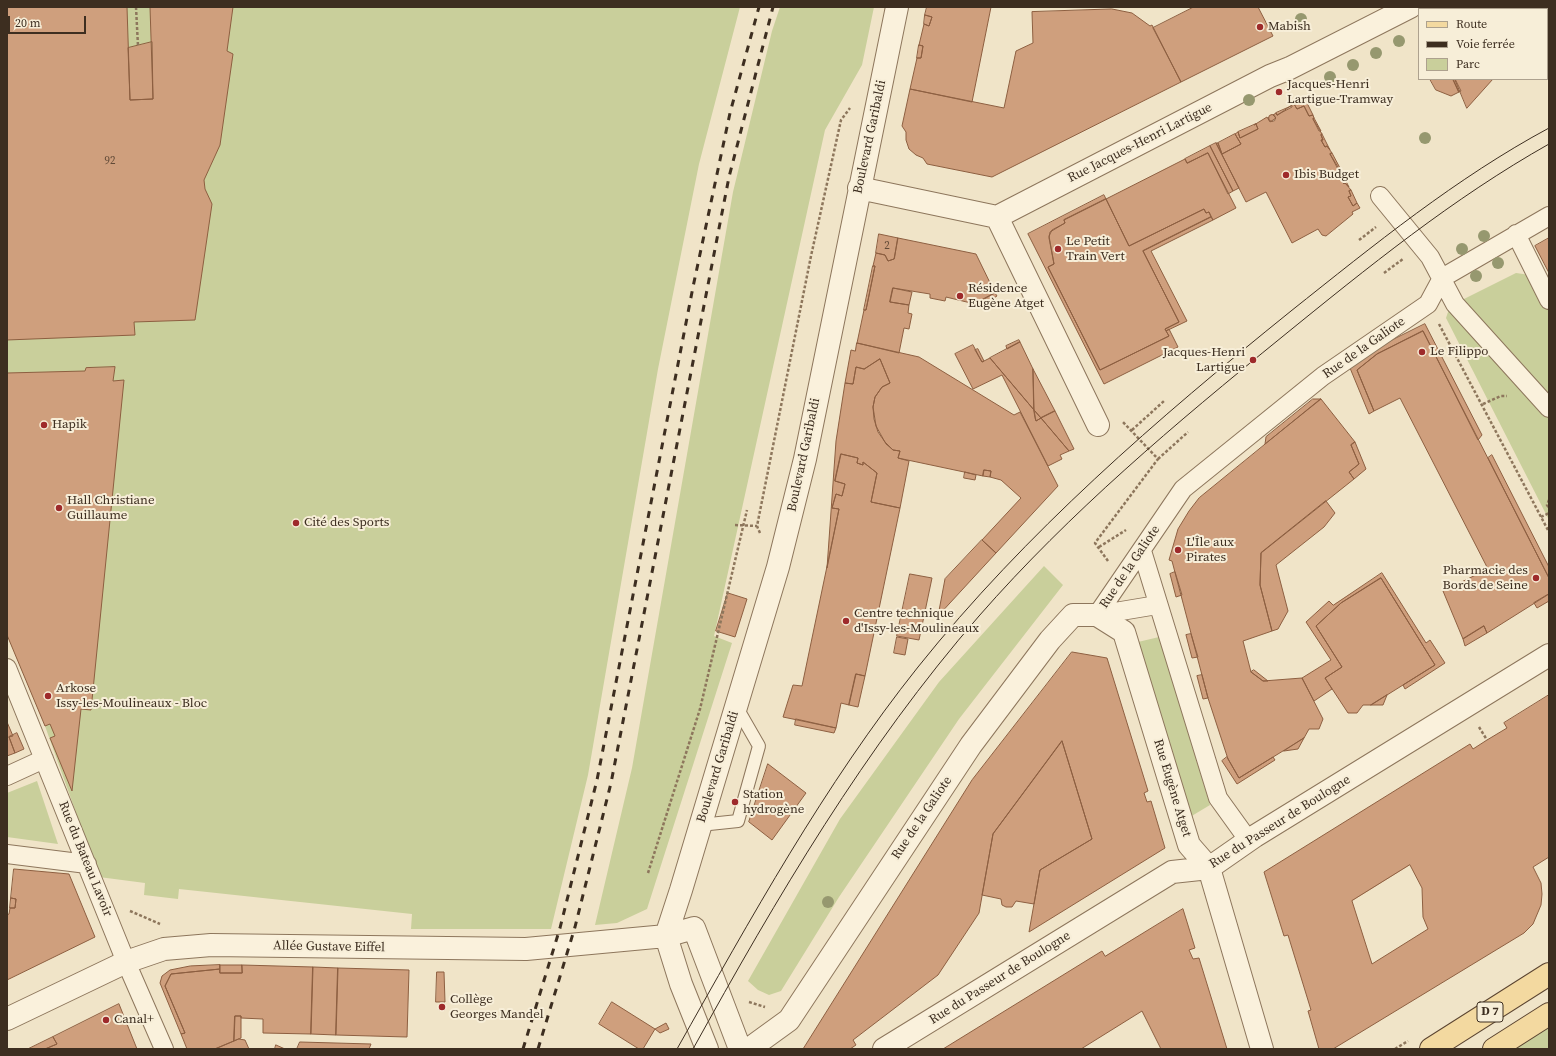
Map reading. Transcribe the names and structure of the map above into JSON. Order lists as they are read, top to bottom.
{
  "streets": {
    "main road": ["D 7"],
    "street": [
      "Boulevard Garibaldi",
      "Rue Jacques-Henri Lartigue",
      "Rue de la Galiote",
      "Rue Eugène Atget",
      "Rue du Passeur de Boulogne",
      "Rue du Bateau Lavoir",
      "Allée Gustave Eiffel"
    ]
  },
  "crossings": [
    ["Boulevard Garibaldi", "Allée Gustave Eiffel"],
    ["Rue de la Galiote", "Rue Eugène Atget"],
    ["Rue Eugène Atget", "Rue du Passeur de Boulogne"],
    ["Rue du Bateau Lavoir", "Allée Gustave Eiffel"]
  ],
  "places": [
    "Mabish",
    "Jacques-Henri Lartigue-Tramway",
    "Ibis Budget",
    "Le Petit Train Vert",
    "Résidence Eugène Atget",
    "Le Filippo",
    "Jacques-Henri Lartigue",
    "Hapik",
    "Hall Christiane Guillaume",
    "Cité des Sports",
    "L'Île aux Pirates",
    "Pharmacie des Bords de Seine",
    "Centre technique d'Issy-les-Moulineaux",
    "Arkose Issy-les-Moulineaux - Bloc",
    "Station hydrogène",
    "Collège Georges Mandel",
    "Canal+"
  ],
  "house_numbers": ["92", "2"],
  "legend": ["Route", "Voie ferrée", "Parc"],
  "scale_bar": "20 m"
}
